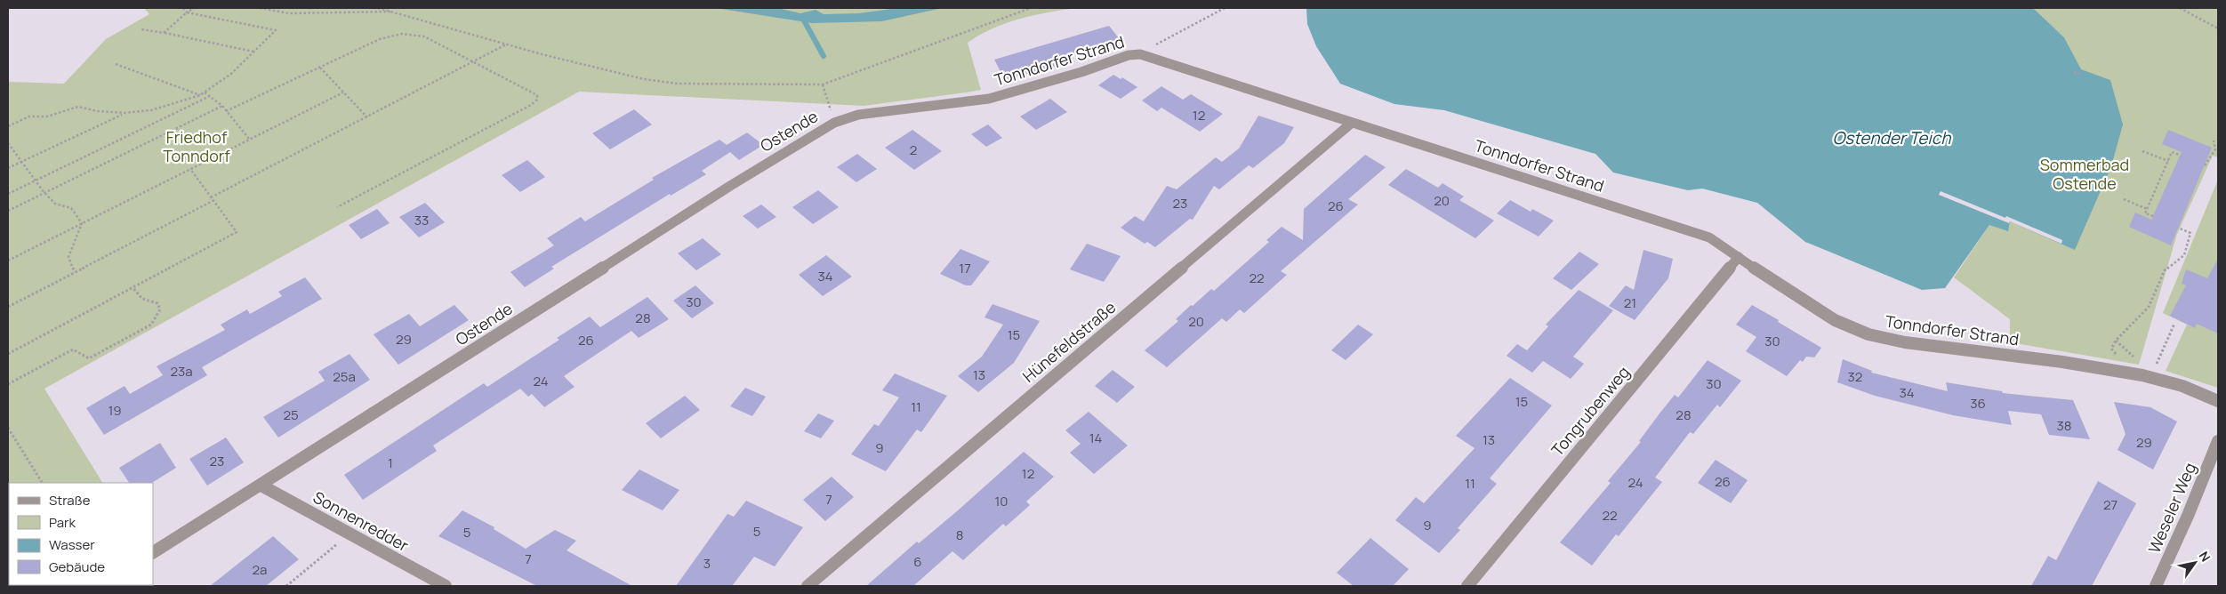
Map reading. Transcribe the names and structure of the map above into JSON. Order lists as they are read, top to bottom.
{
  "streets": {
    "street": [
      "Tonndorfer Strand",
      "Ostende",
      "Hünefeldstraße",
      "Tongrubenweg",
      "Weseler Weg",
      "Sonnenredder"
    ]
  },
  "crossings": [
    ["Tonndorfer Strand", "Ostende"],
    ["Tonndorfer Strand", "Hünefeldstraße"],
    ["Tonndorfer Strand", "Tongrubenweg"],
    ["Ostende", "Sonnenredder"]
  ],
  "water": ["Ostender Teich"],
  "parks": ["Friedhof Tonndorf", "Sommerbad Ostende"],
  "house_numbers": [
    "12",
    "2",
    "20",
    "23",
    "26",
    "33",
    "17",
    "34",
    "22",
    "30",
    "21",
    "28",
    "20",
    "15",
    "29",
    "26",
    "30",
    "23a",
    "13",
    "25a",
    "32",
    "24",
    "30",
    "34",
    "15",
    "36",
    "11",
    "19",
    "25",
    "28",
    "38",
    "14",
    "13",
    "29",
    "9",
    "23",
    "1",
    "12",
    "26",
    "24",
    "11",
    "7",
    "10",
    "27",
    "22",
    "9",
    "5",
    "5",
    "8",
    "7",
    "6",
    "3",
    "2a"
  ],
  "legend": [
    "Straße",
    "Park",
    "Wasser",
    "Gebäude"
  ],
  "north": "top right"
}
